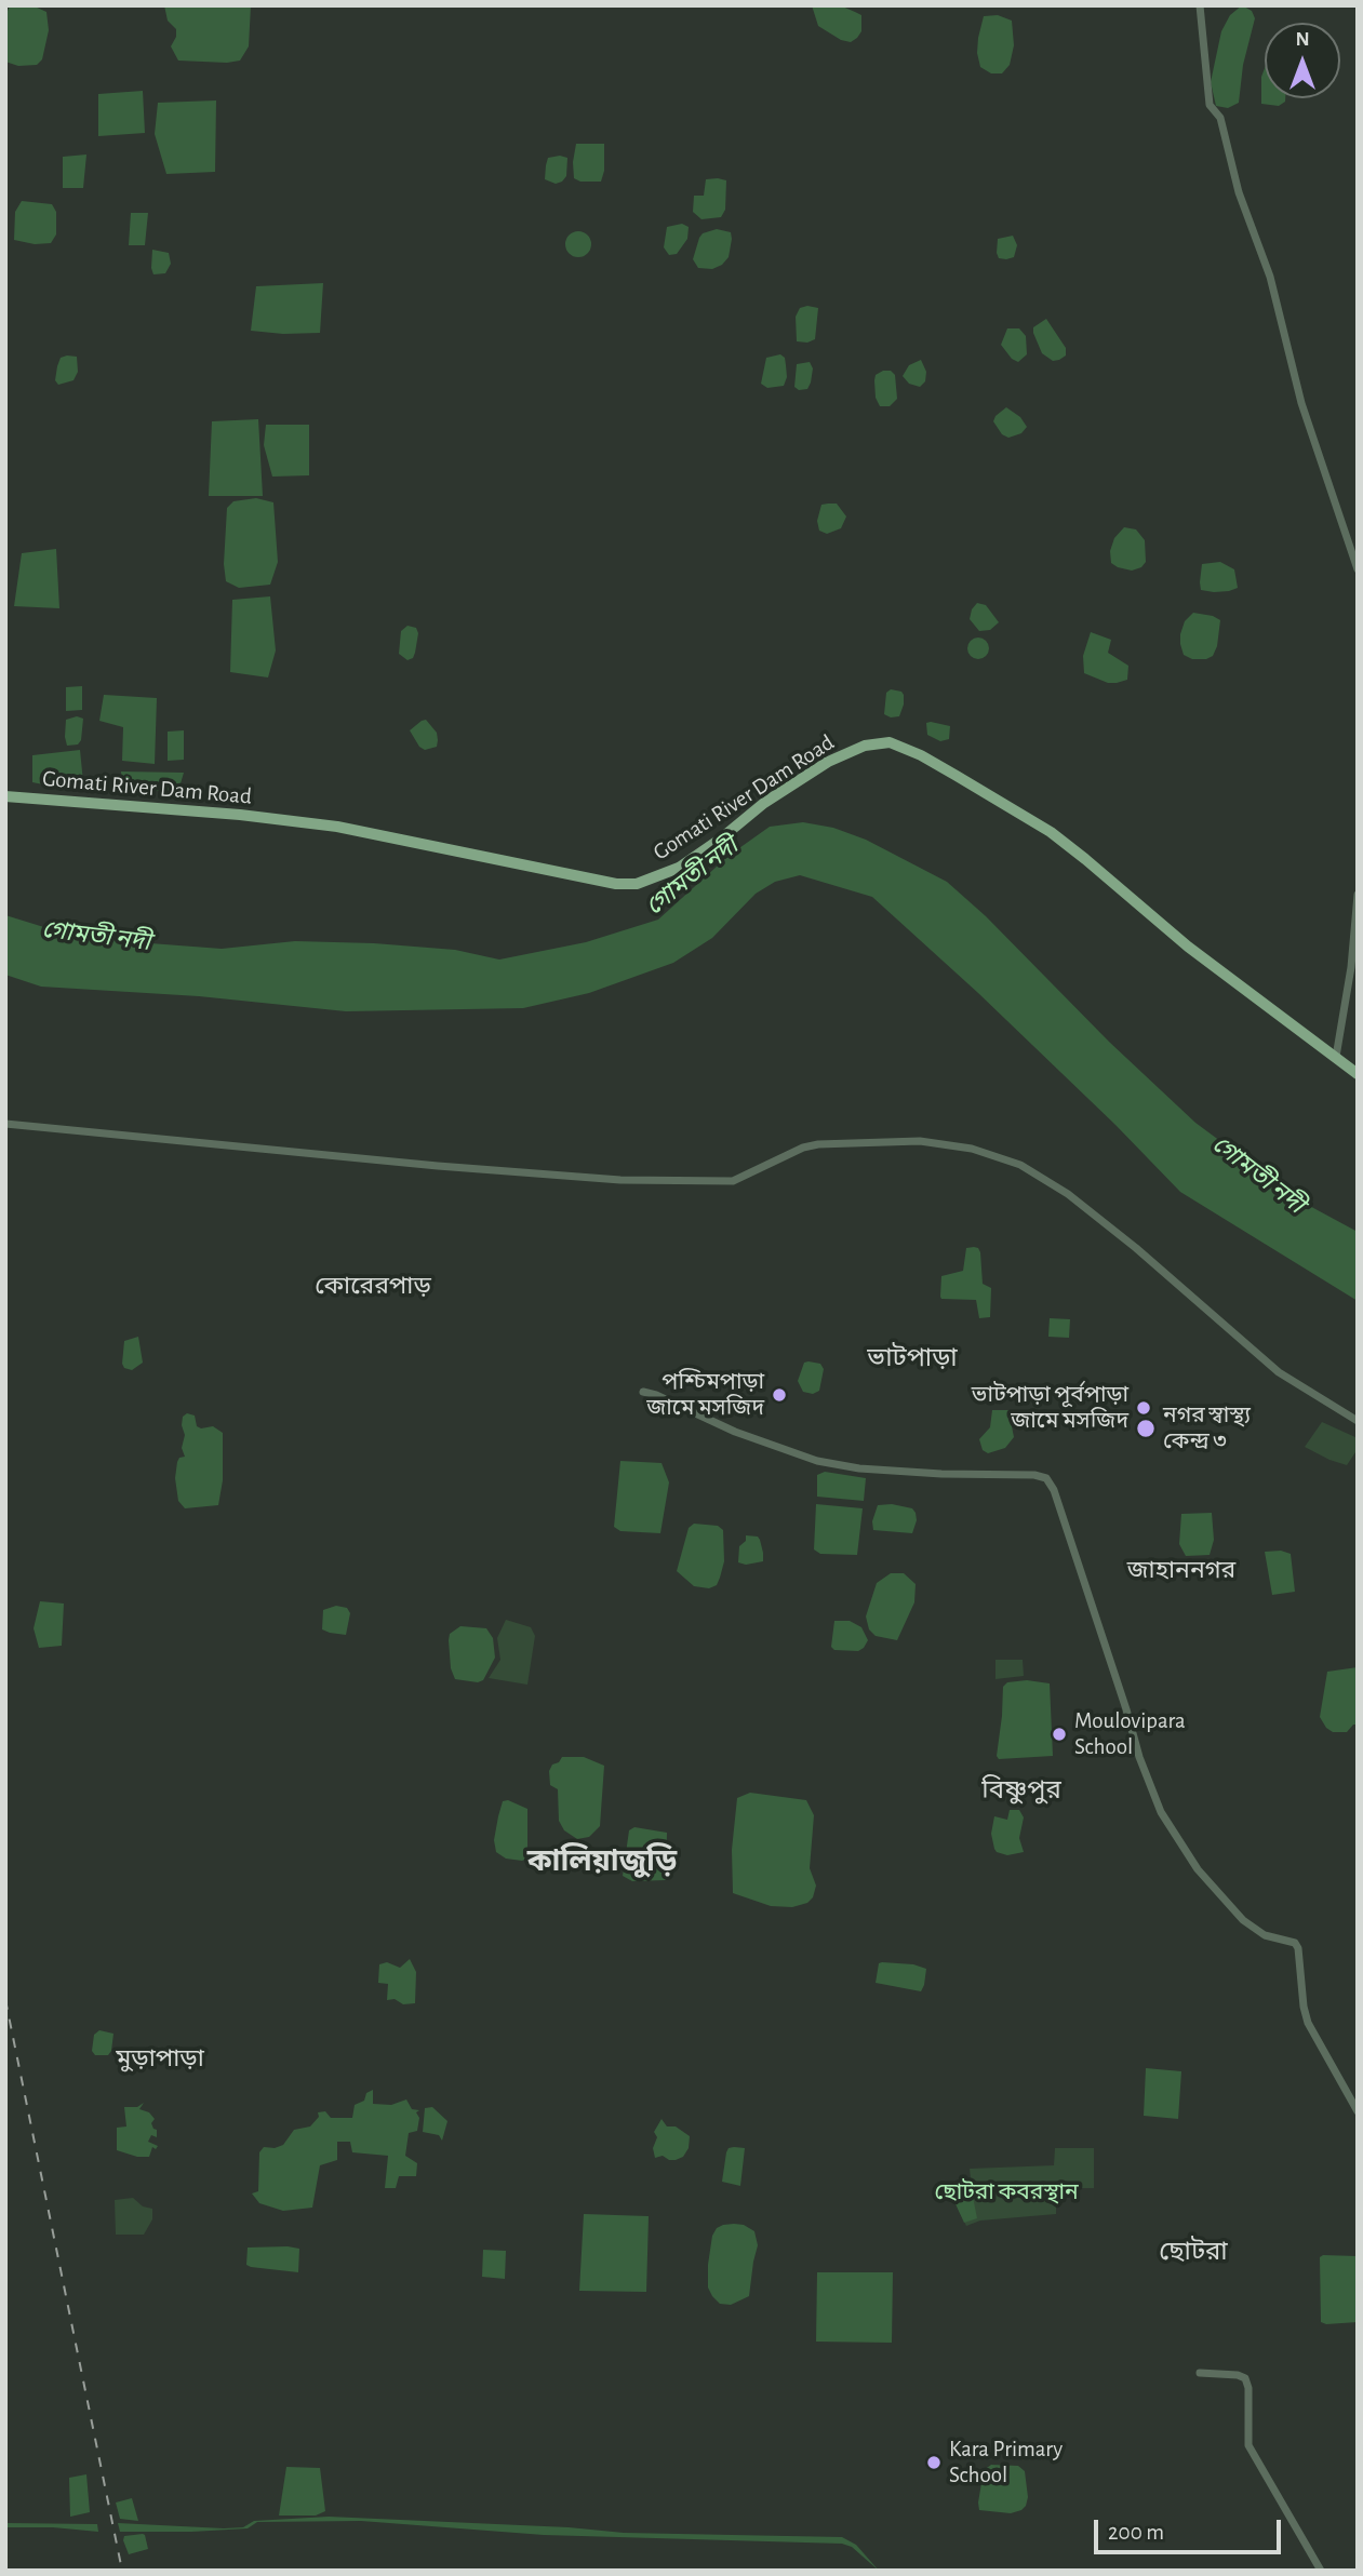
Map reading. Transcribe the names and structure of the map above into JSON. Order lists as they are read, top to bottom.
{
  "streets": {
    "main road": ["Gomati River Dam Road"]
  },
  "districts": [
    "কোরেরপাড়",
    "ভাটপাড়া",
    "জাহাননগর",
    "বিষ্ণুপুর",
    "কালিয়াজুড়ি",
    "মুড়াপাড়া",
    "ছোটরা"
  ],
  "water": ["গোমতী নদী"],
  "parks": ["ছোটরা কবরস্থান"],
  "places": [
    "পশ্চিমপাড়া জামে মসজিদ",
    "ভাটপাড়া পূর্বপাড়া জামে মসজিদ",
    "নগর স্বাস্থ্য কেন্দ্র ৩",
    "Moulovipara School",
    "Kara Primary School"
  ],
  "scale_bar": "200 m",
  "north": "top"
}
